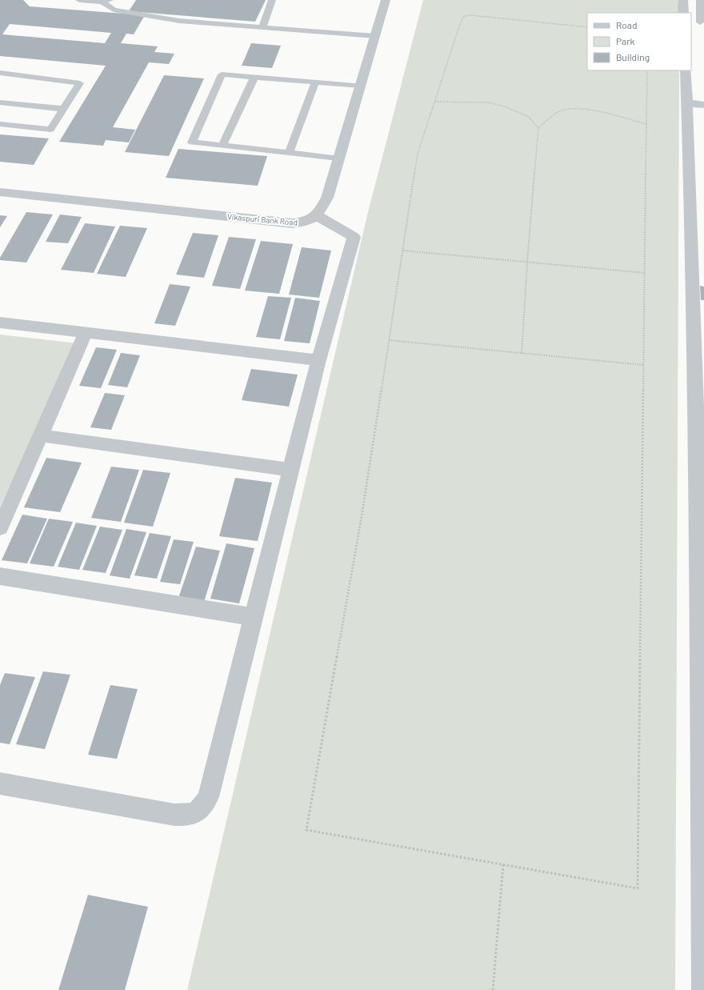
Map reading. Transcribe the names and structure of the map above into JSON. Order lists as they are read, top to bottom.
{
  "streets": {
    "street": ["Vikaspuri Bank Road"]
  },
  "legend": ["Road", "Park", "Building"]
}
